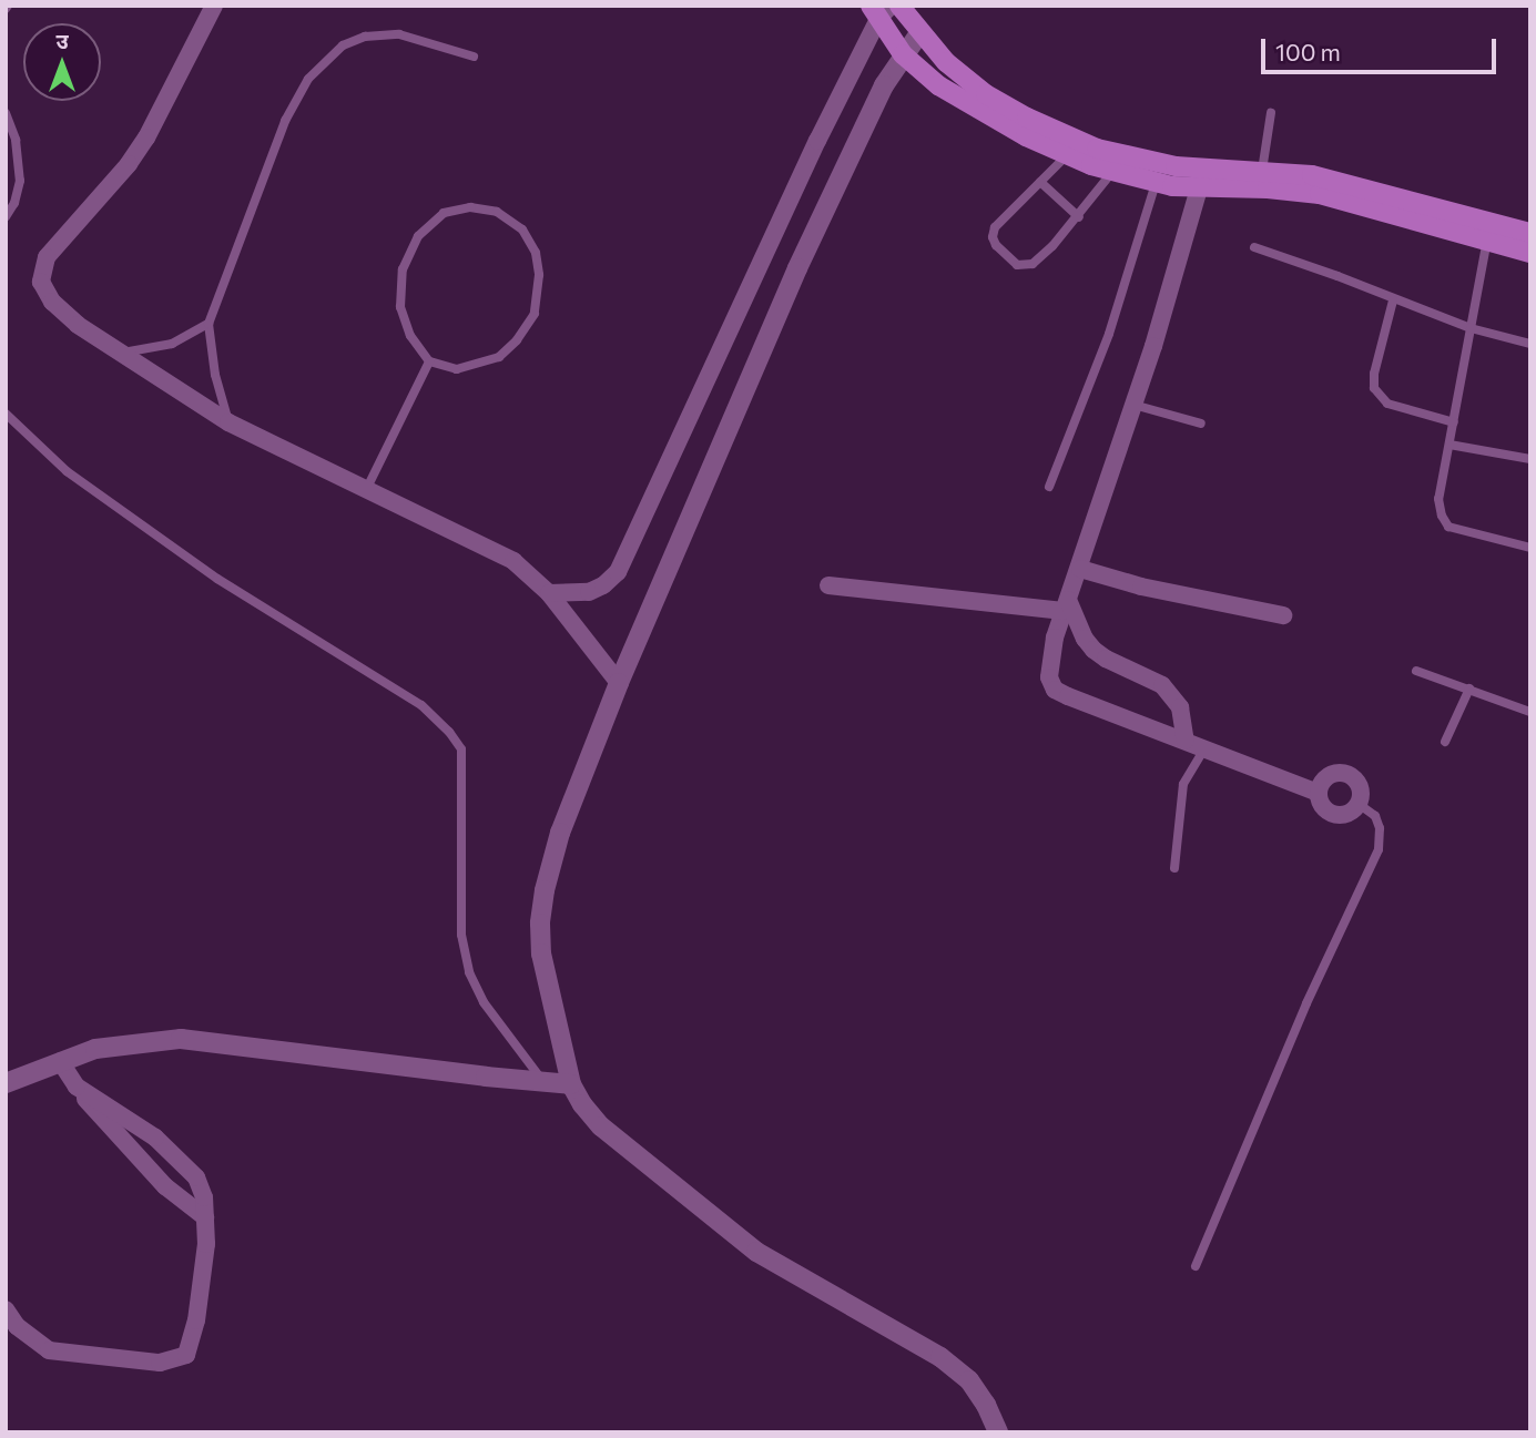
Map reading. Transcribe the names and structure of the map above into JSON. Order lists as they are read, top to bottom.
{
  "scale_bar": "100 m",
  "north": "top"
}
